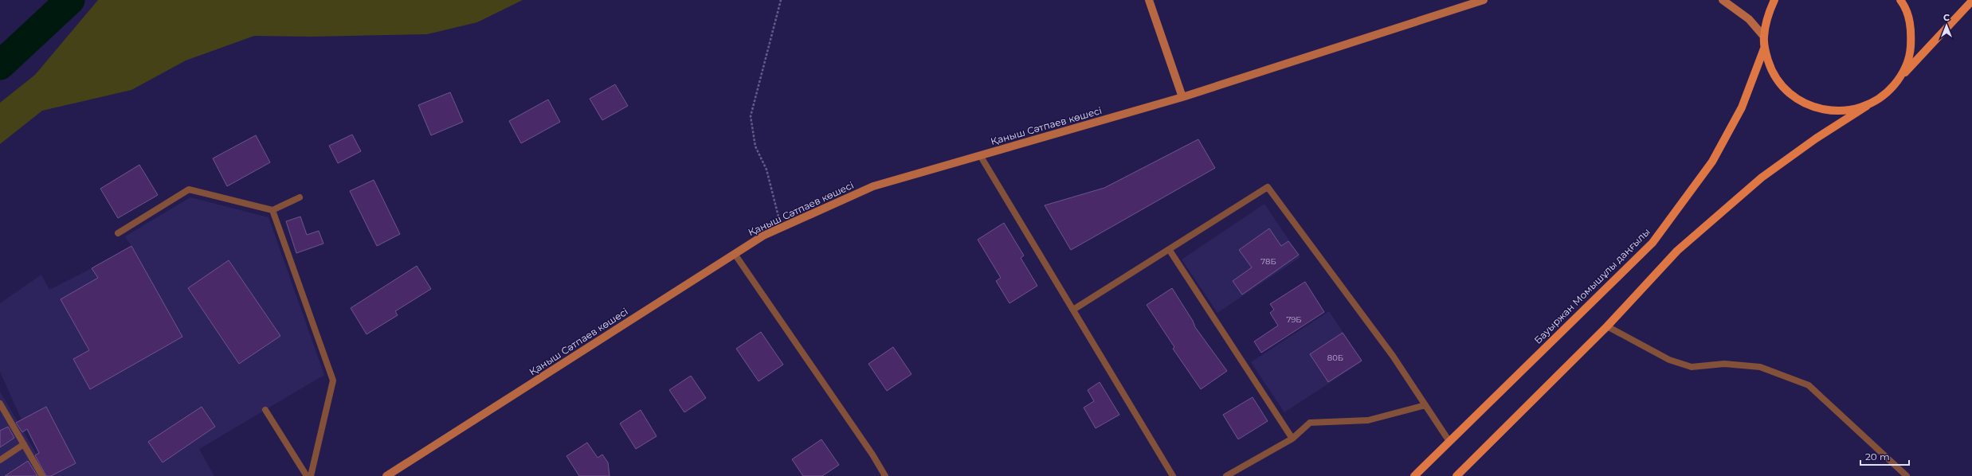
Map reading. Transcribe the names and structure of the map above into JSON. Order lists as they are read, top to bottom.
{
  "streets": {
    "main road": ["Бауыржан Момышұлы даңғылы"],
    "street": ["Қаныш Сәтпаев көшесі"]
  },
  "house_numbers": ["78Б", "79Б", "80Б"],
  "scale_bar": "20 m",
  "north": "top"
}
